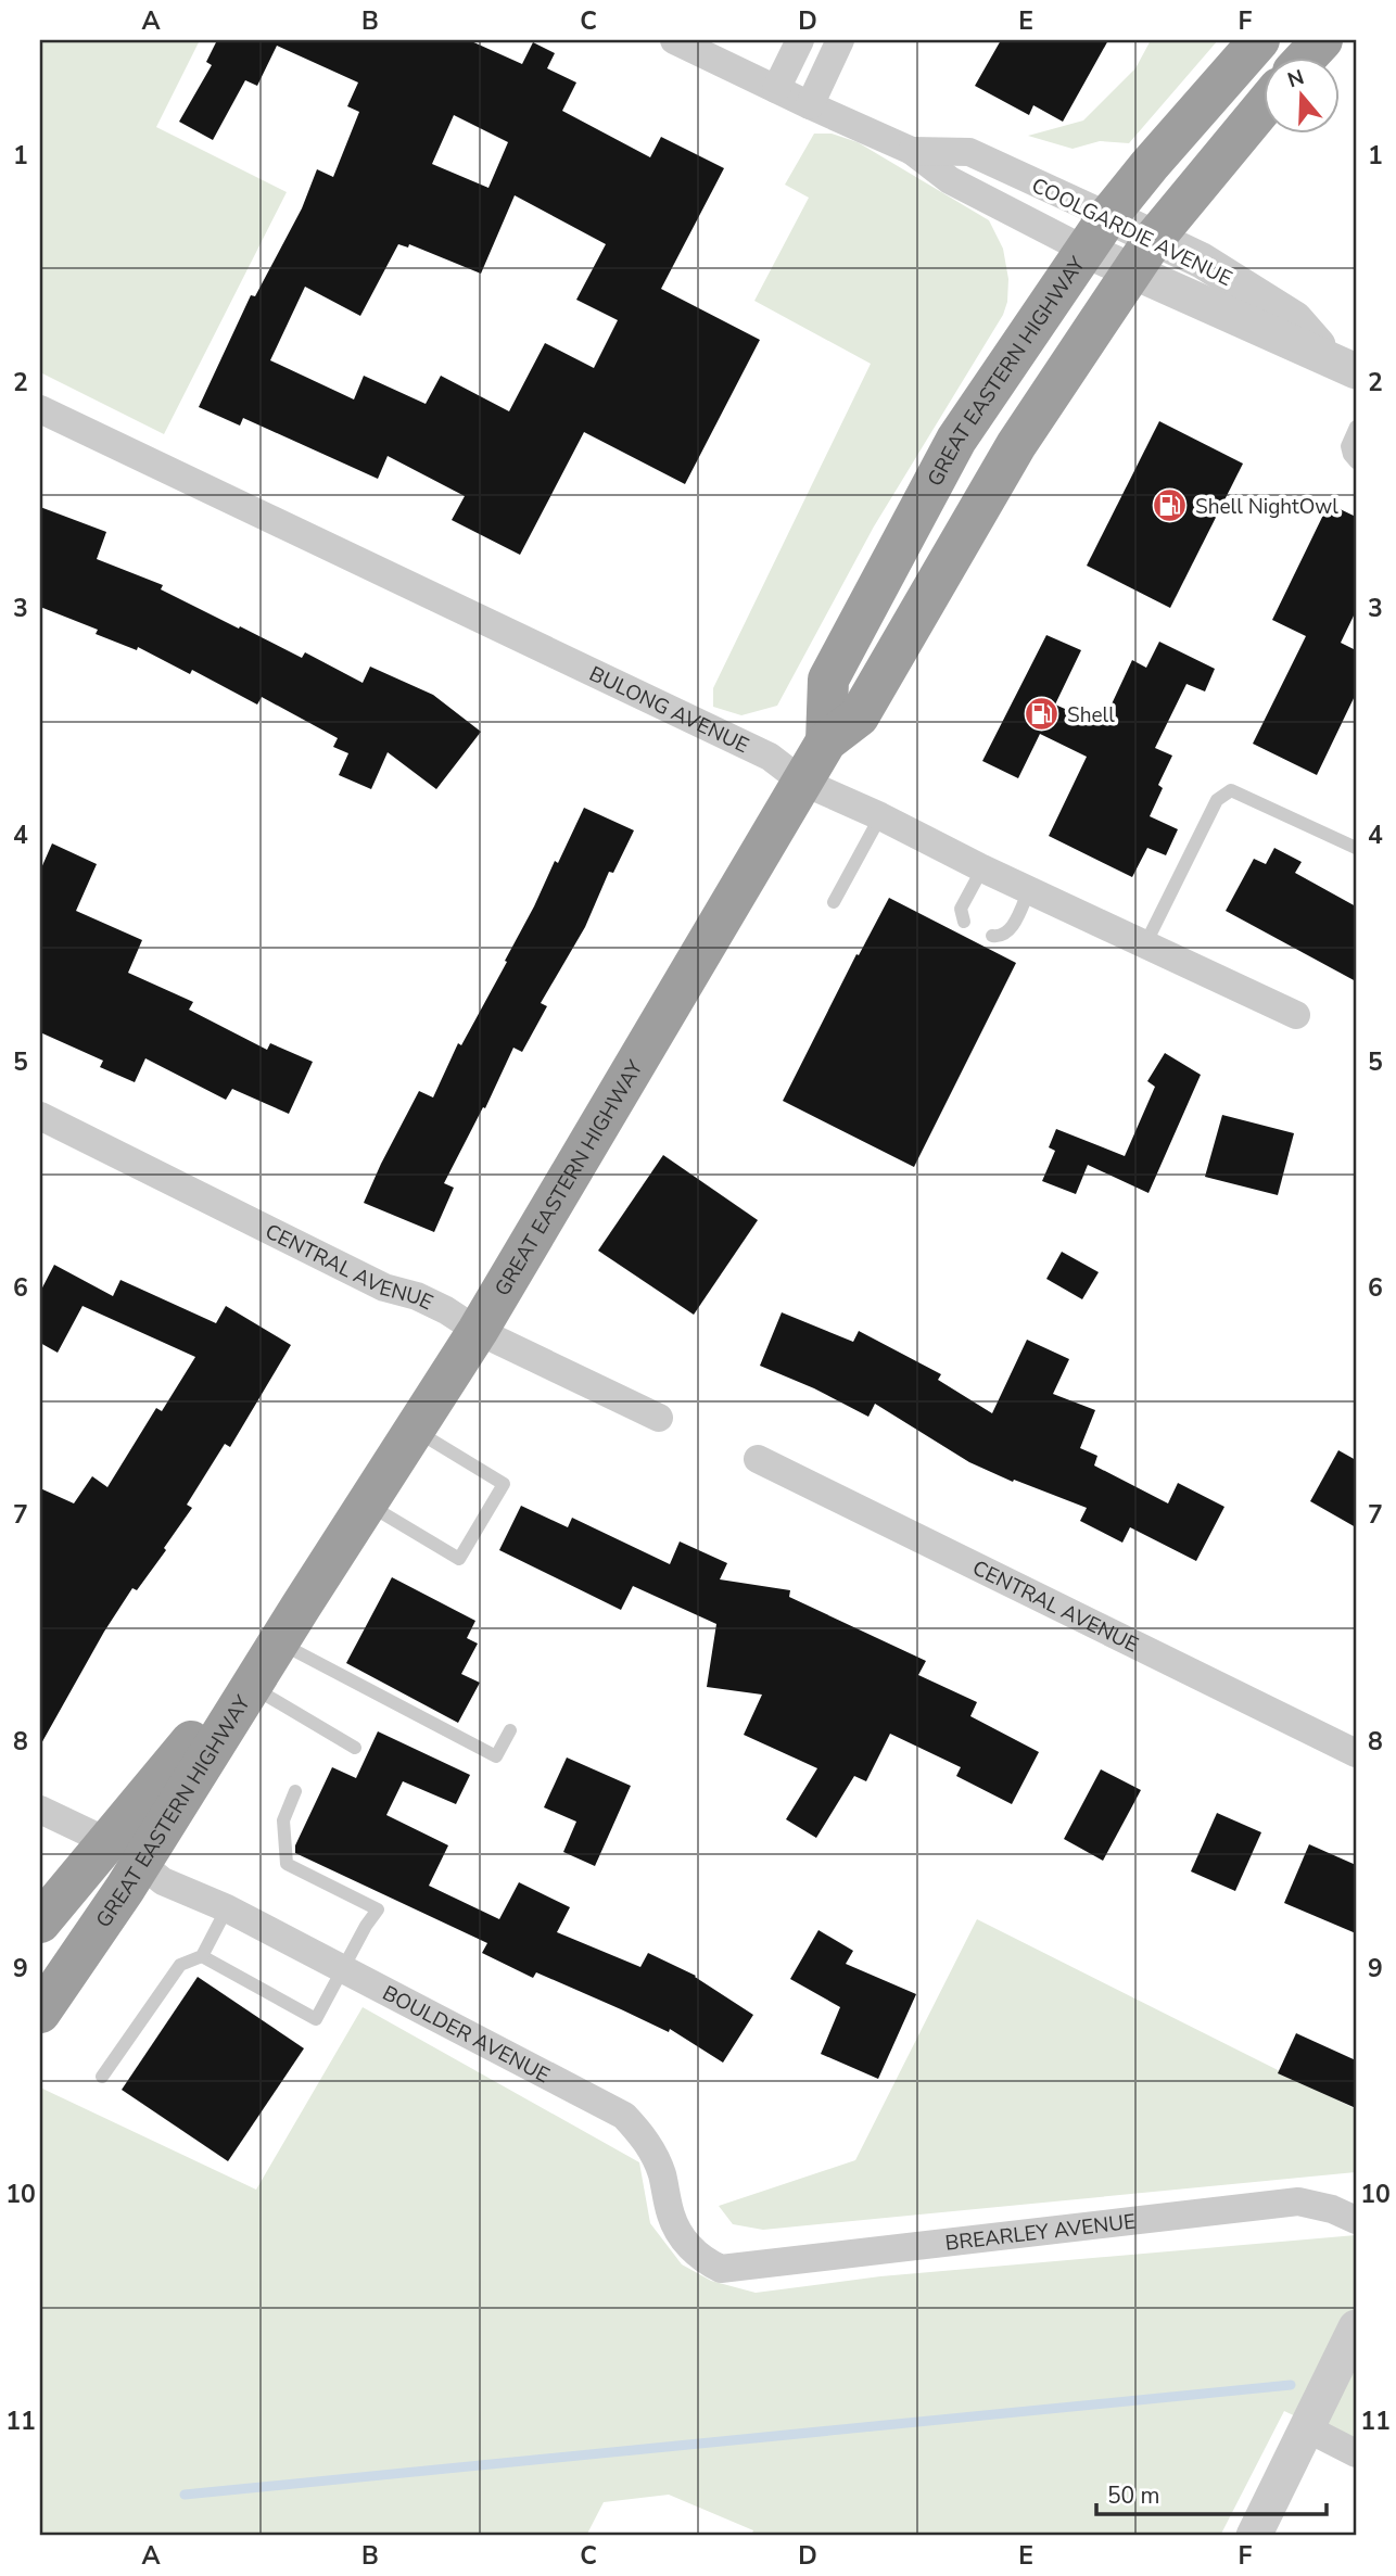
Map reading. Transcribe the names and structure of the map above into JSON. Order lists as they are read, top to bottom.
{
  "streets": {
    "highway": ["GREAT EASTERN HIGHWAY"],
    "street": [
      "COOLGARDIE AVENUE",
      "BULONG AVENUE",
      "CENTRAL AVENUE",
      "BOULDER AVENUE",
      "BREARLEY AVENUE"
    ]
  },
  "crossings": [
    ["COOLGARDIE AVENUE", "GREAT EASTERN HIGHWAY"],
    ["GREAT EASTERN HIGHWAY", "BULONG AVENUE"],
    ["GREAT EASTERN HIGHWAY", "CENTRAL AVENUE"],
    ["GREAT EASTERN HIGHWAY", "BOULDER AVENUE"],
    ["BOULDER AVENUE", "BREARLEY AVENUE"]
  ],
  "places": {
    "fuel station": ["Shell NightOwl", "Shell"]
  },
  "scale_bar": "50 m",
  "north": "top",
  "grid": {
    "columns": [
      "A",
      "B",
      "C",
      "D",
      "E",
      "F"
    ],
    "rows": [
      "1",
      "2",
      "3",
      "4",
      "5",
      "6",
      "7",
      "8",
      "9",
      "10",
      "11"
    ]
  }
}
